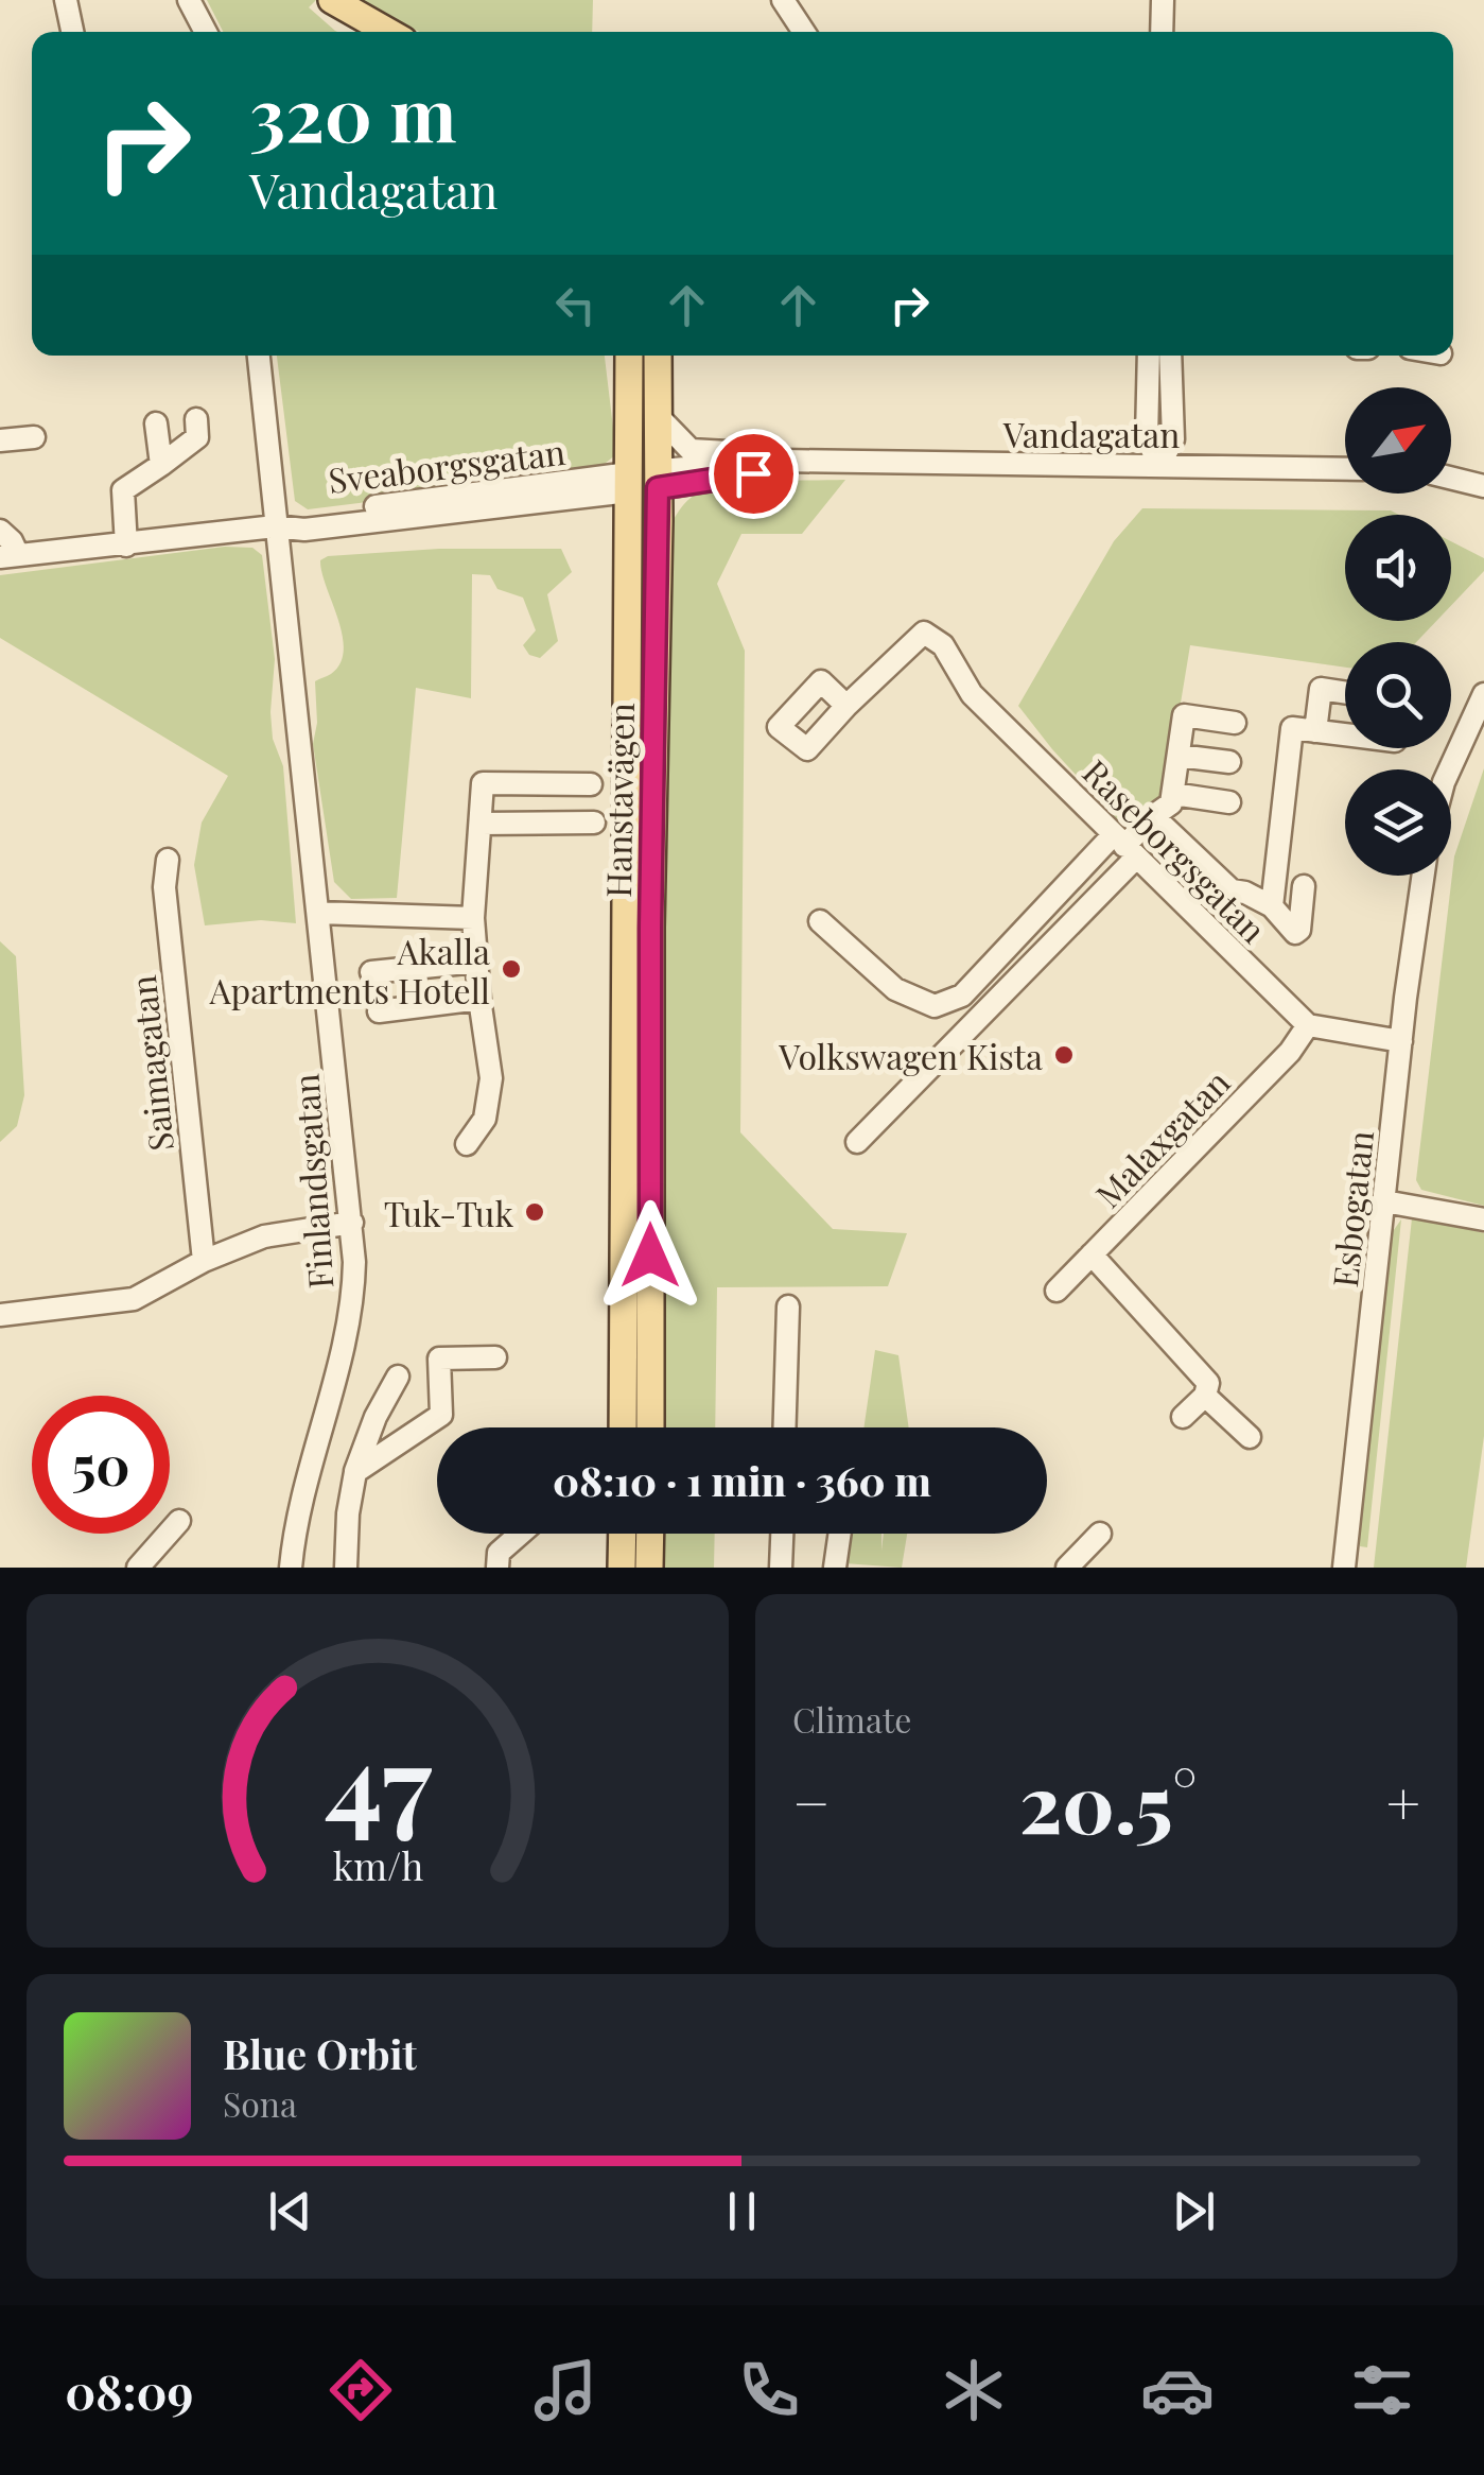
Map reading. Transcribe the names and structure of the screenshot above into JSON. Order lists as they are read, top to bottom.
{
  "streets": {
    "main road": ["Hanstavägen"],
    "street": [
      "Vandagatan",
      "Sveaborgsgatan",
      "Raseborgsgatan",
      "Saimagatan",
      "Malaxgatan",
      "Finlandsgatan",
      "Esbogatan"
    ]
  },
  "crossings": [
    ["Vandagatan", "Hanstavägen"],
    ["Sveaborgsgatan", "Hanstavägen"],
    ["Sveaborgsgatan", "Finlandsgatan"],
    ["Raseborgsgatan", "Malaxgatan"]
  ],
  "places": ["Akalla Apartments Hotell", "Volkswagen Kista", "Tuk-Tuk"],
  "north": "top right",
  "page": {
    "turn": ["320 m", "Vandagatan"],
    "limit": "50",
    "trip": "08:10 · 1 min · 360 m",
    "tile": "Climate",
    "heat": ["−", "20.5°", "+"],
    "song": ["Blue Orbit", "Sona"],
    "tabs": "08:09",
    "gauge": ["47", "km/h"]
  }
}
